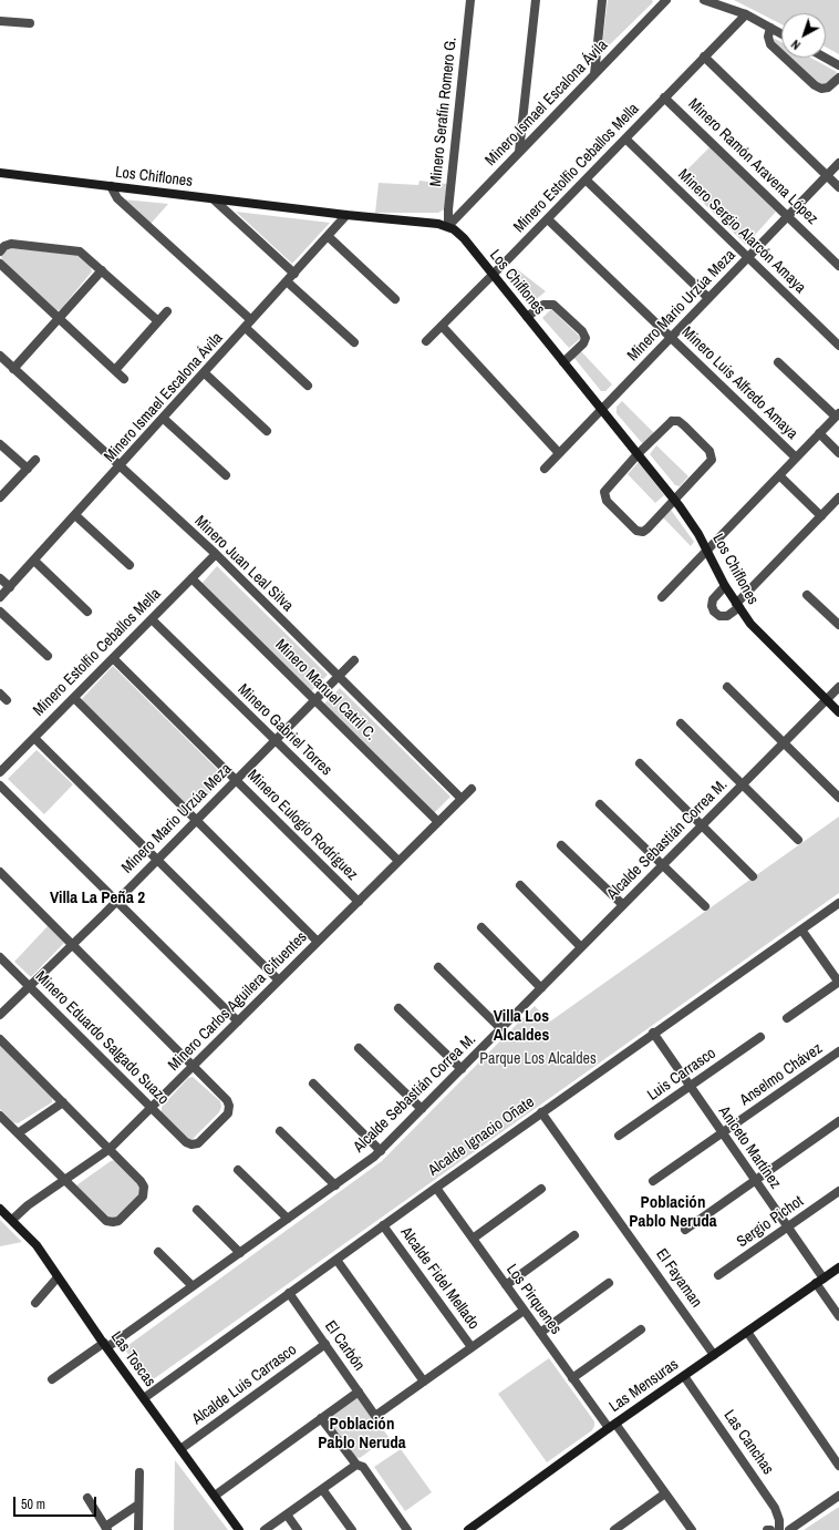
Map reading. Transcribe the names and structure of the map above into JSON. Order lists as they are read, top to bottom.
{
  "streets": {
    "street": [
      "Minero Ismael Escalona Ávila",
      "Minero Serafín Romero G.",
      "Minero Ramón Aravena López",
      "Minero Estolfio Ceballos Mella",
      "Los Chiflones",
      "Minero Sergio Alarcón Amaya",
      "Minero Mario Urzúa Meza",
      "Minero Luis Alfredo Amaya",
      "Minero Juan Leal Silva",
      "Minero Manuel Catril C.",
      "Minero Gabriel Torres",
      "Minero Eulogio Rodríguez",
      "Alcalde Sebastián Correa M.",
      "Minero Carlos Aguilera Cifuentes",
      "Minero Eduardo Salgado Suazo",
      "Luis Carrasco",
      "Anselmo Chávez",
      "Alcalde Ignacio Oñate",
      "Aniceto Martínez",
      "Sergio Pichot",
      "Alcalde Fidel Mellado",
      "El Fayaman",
      "Los Pirquenes",
      "El Carbón",
      "Las Toscas",
      "Alcalde Luis Carrasco",
      "Las Mensuras",
      "Las Canchas"
    ]
  },
  "crossings": [
    ["Minero Ismael Escalona Ávila", "Minero Serafín Romero G."],
    ["Minero Ismael Escalona Ávila", "Los Chiflones"],
    ["Minero Ismael Escalona Ávila", "Minero Juan Leal Silva"],
    ["Minero Serafín Romero G.", "Los Chiflones"],
    ["Minero Ramón Aravena López", "Minero Estolfio Ceballos Mella"],
    ["Minero Ramón Aravena López", "Minero Mario Urzúa Meza"],
    ["Minero Estolfio Ceballos Mella", "Los Chiflones"],
    ["Minero Estolfio Ceballos Mella", "Minero Sergio Alarcón Amaya"],
    ["Minero Estolfio Ceballos Mella", "Minero Luis Alfredo Amaya"],
    ["Minero Estolfio Ceballos Mella", "Minero Juan Leal Silva"],
    ["Minero Estolfio Ceballos Mella", "Minero Manuel Catril C."],
    ["Minero Estolfio Ceballos Mella", "Minero Gabriel Torres"],
    ["Minero Estolfio Ceballos Mella", "Minero Eulogio Rodríguez"],
    ["Los Chiflones", "Minero Mario Urzúa Meza"],
    ["Los Chiflones", "Alcalde Sebastián Correa M."],
    ["Minero Sergio Alarcón Amaya", "Minero Mario Urzúa Meza"],
    ["Minero Mario Urzúa Meza", "Minero Luis Alfredo Amaya"],
    ["Minero Mario Urzúa Meza", "Minero Juan Leal Silva"],
    ["Minero Mario Urzúa Meza", "Minero Manuel Catril C."],
    ["Minero Mario Urzúa Meza", "Minero Gabriel Torres"],
    ["Minero Mario Urzúa Meza", "Minero Eulogio Rodríguez"],
    ["Minero Mario Urzúa Meza", "Minero Eduardo Salgado Suazo"],
    ["Minero Juan Leal Silva", "Minero Carlos Aguilera Cifuentes"],
    ["Minero Manuel Catril C.", "Minero Carlos Aguilera Cifuentes"],
    ["Minero Gabriel Torres", "Minero Carlos Aguilera Cifuentes"],
    ["Minero Eulogio Rodríguez", "Minero Carlos Aguilera Cifuentes"],
    ["Alcalde Sebastián Correa M.", "Las Toscas"],
    ["Minero Carlos Aguilera Cifuentes", "Minero Eduardo Salgado Suazo"],
    ["Minero Carlos Aguilera Cifuentes", "Las Toscas"],
    ["Luis Carrasco", "Aniceto Martínez"],
    ["Anselmo Chávez", "Aniceto Martínez"],
    ["Alcalde Ignacio Oñate", "Aniceto Martínez"],
    ["Alcalde Ignacio Oñate", "Alcalde Fidel Mellado"],
    ["Alcalde Ignacio Oñate", "El Fayaman"],
    ["Alcalde Ignacio Oñate", "Los Pirquenes"],
    ["Alcalde Ignacio Oñate", "El Carbón"],
    ["Alcalde Ignacio Oñate", "Las Toscas"],
    ["Aniceto Martínez", "Sergio Pichot"],
    ["Aniceto Martínez", "Las Mensuras"],
    ["El Fayaman", "Las Mensuras"],
    ["Los Pirquenes", "Las Mensuras"],
    ["El Carbón", "Alcalde Luis Carrasco"],
    ["Las Toscas", "Alcalde Luis Carrasco"],
    ["Las Mensuras", "Las Canchas"]
  ],
  "districts": [
    "Villa La Peña 2",
    "Villa Los Alcaldes",
    "Población Pablo Neruda",
    "Población Pablo Neruda"
  ],
  "parks": ["Parque Los Alcaldes"],
  "scale_bar": "50 m",
  "north": "bottom left"
}
